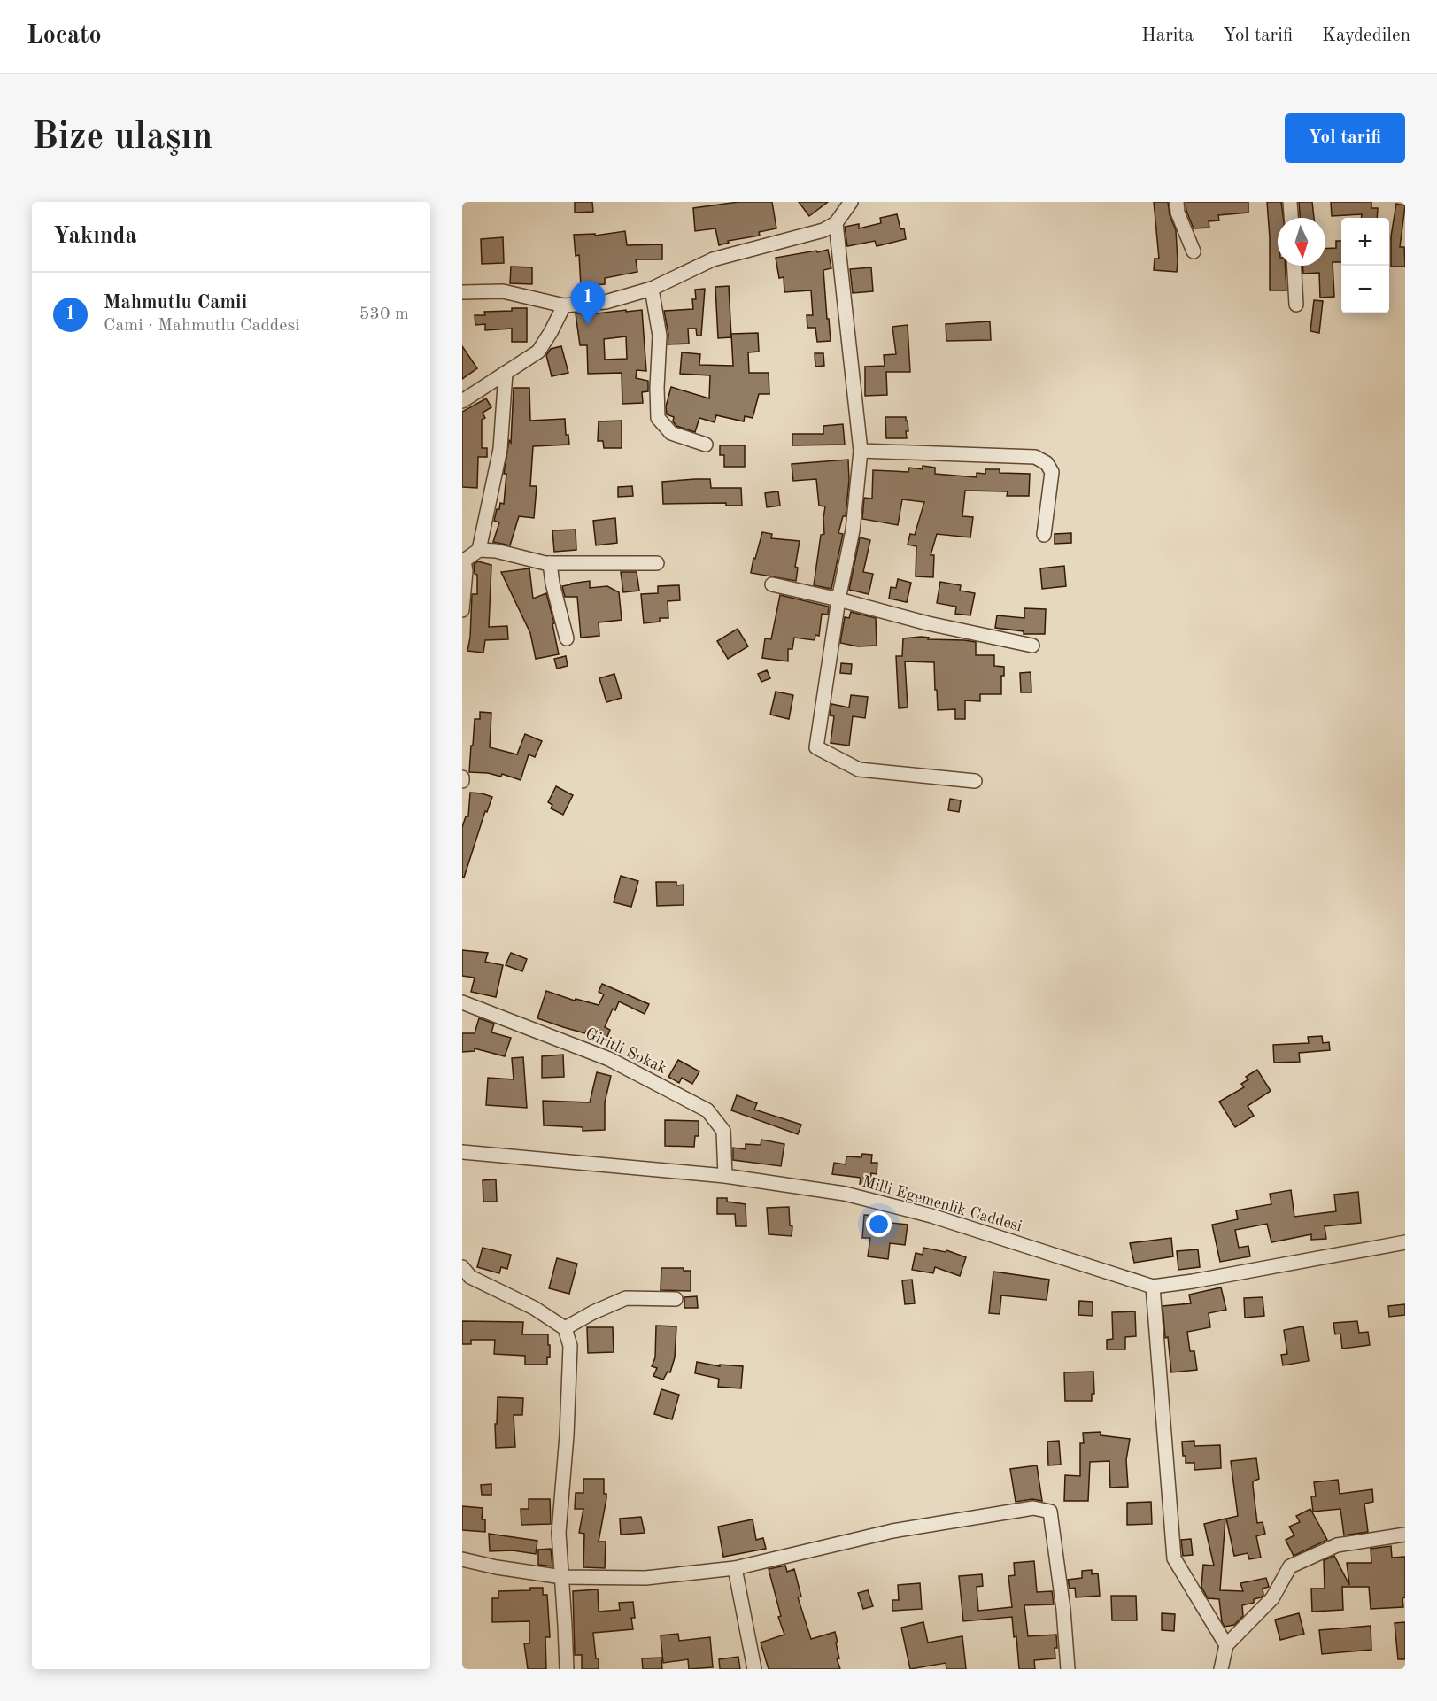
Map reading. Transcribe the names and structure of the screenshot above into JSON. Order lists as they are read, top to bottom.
{
  "streets": {
    "street": ["Giritli Sokak", "Milli Egemenlik Caddesi"]
  },
  "crossings": [
    ["Giritli Sokak", "Milli Egemenlik Caddesi"]
  ],
  "north": "bottom",
  "page": {
    "header": "Locato",
    "nav": ["Harita", "Yol tarifi", "Kaydedilen"],
    "buttons": "Yol tarifi",
    "title": "Bize ulaşın",
    "heading": "Yakında",
    "map_buttons": ["+", "−"],
    "list": [
      {
        "mark": "1",
        "name": "Mahmutlu Camii",
        "note": "Cami · Mahmutlu Caddesi",
        "value": "530 m"
      }
    ],
    "pins": "1"
  }
}
